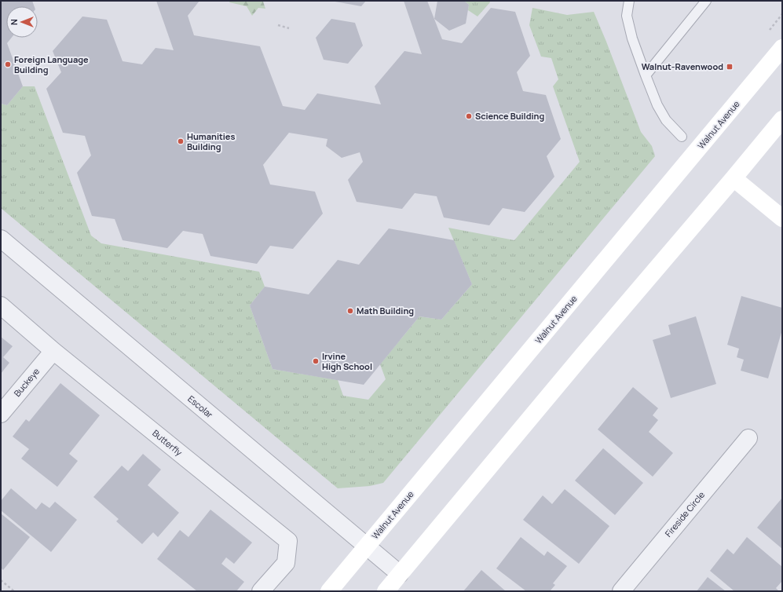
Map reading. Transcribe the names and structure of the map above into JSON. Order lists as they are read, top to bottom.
{
  "streets": {
    "main road": ["Walnut Avenue"],
    "street": [
      "Buckeye",
      "Escolar",
      "Butterfly",
      "Fireside Circle"
    ]
  },
  "crossings": [
    ["Walnut Avenue", "Escolar"],
    ["Buckeye", "Butterfly"]
  ],
  "places": {
    "other": [
      "Foreign Language Building",
      "Science Building",
      "Humanities Building",
      "Math Building",
      "Irvine High School"
    ],
    "transit": ["Walnut-Ravenwood"]
  },
  "north": "left"
}
